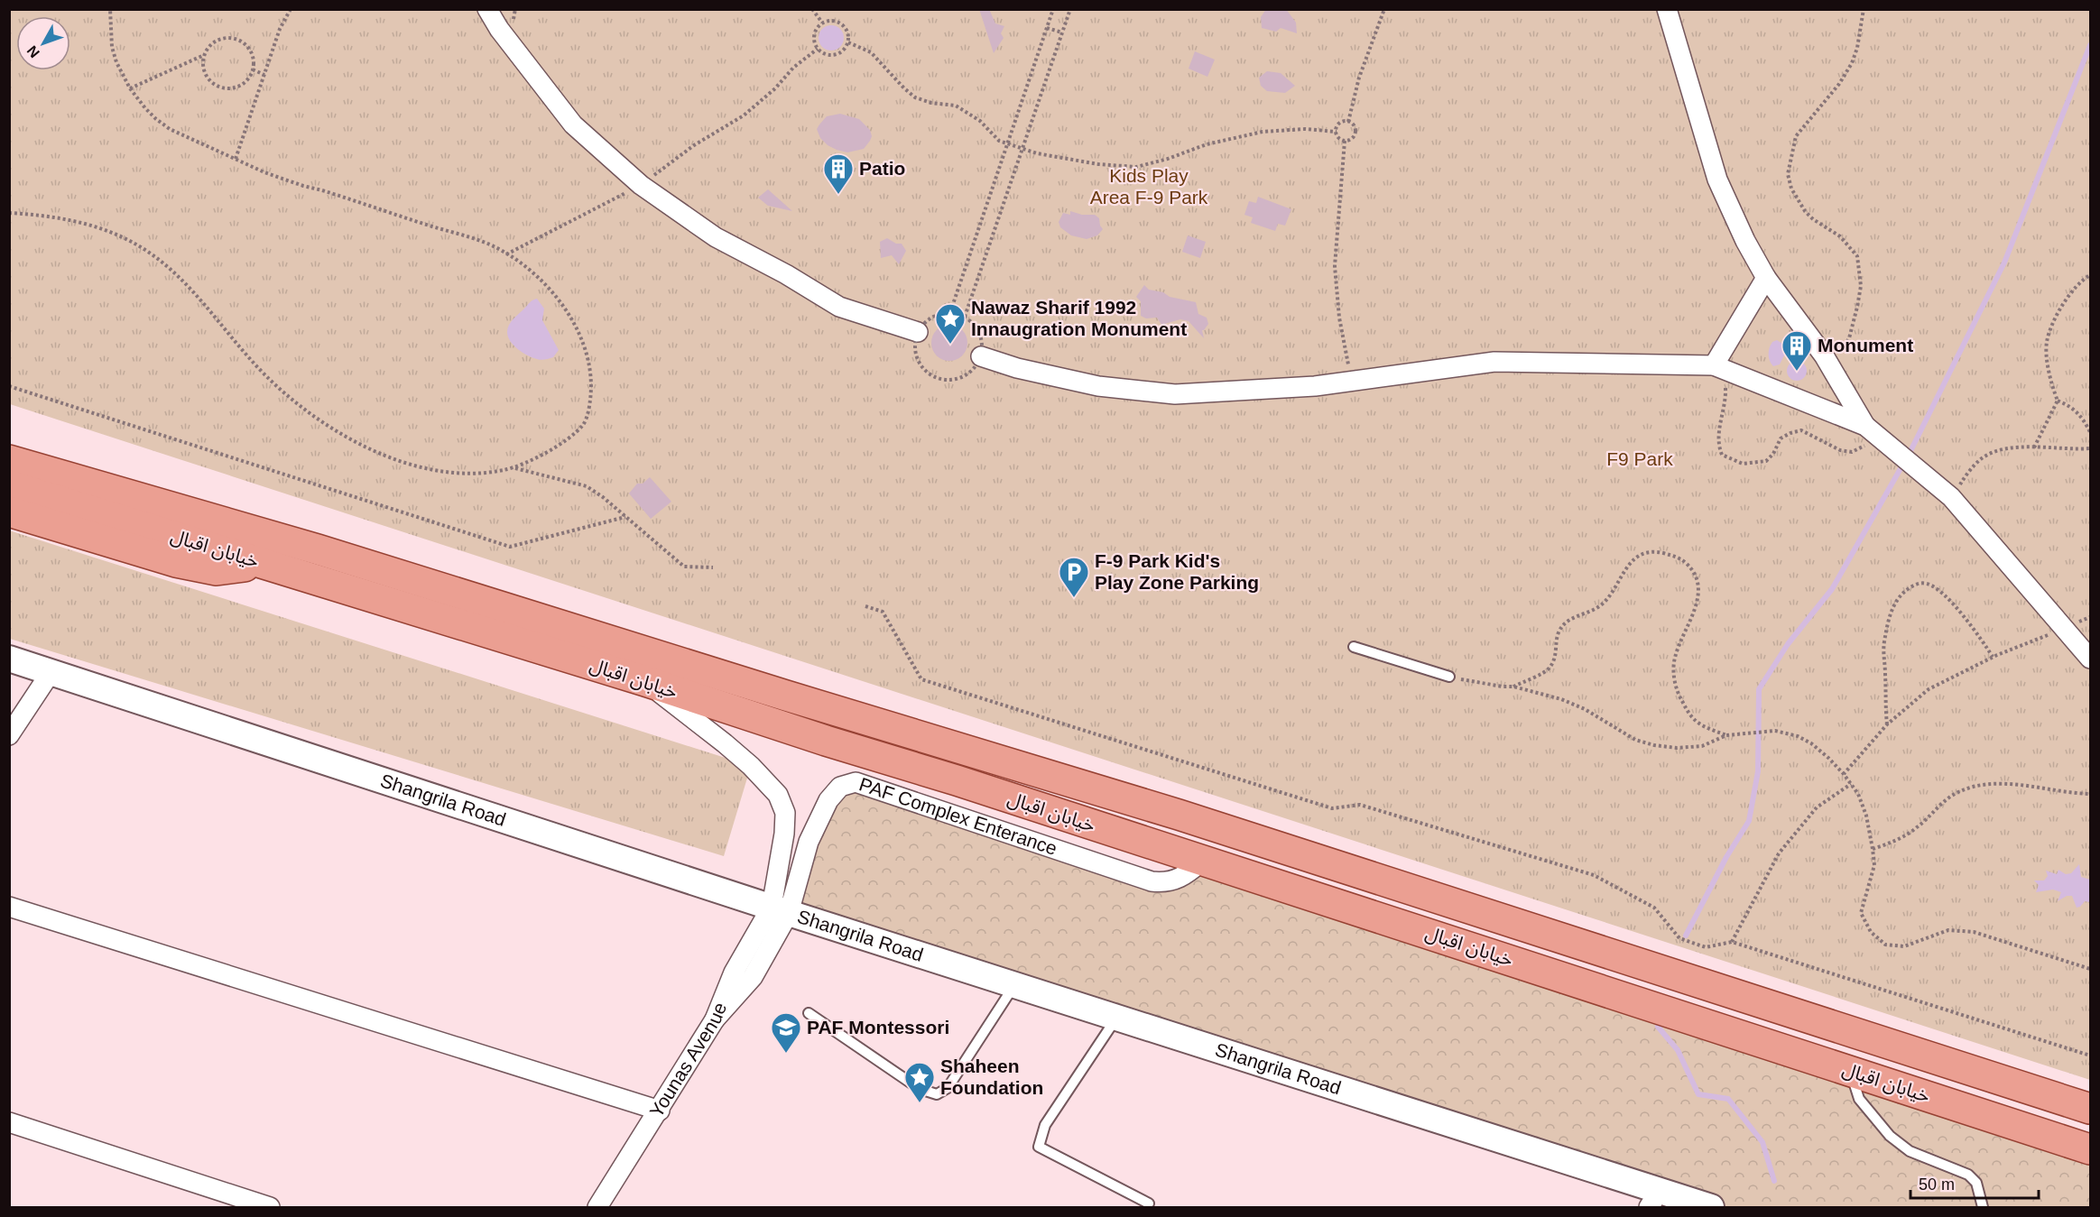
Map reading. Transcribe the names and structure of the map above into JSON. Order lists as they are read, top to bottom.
{
  "streets": {
    "main road": ["خیابان اقبال"],
    "street": ["Shangrila Road", "PAF Complex Enterance", "Younas Avenue"]
  },
  "crossings": [
    ["خیابان اقبال", "PAF Complex Enterance"],
    ["Shangrila Road", "PAF Complex Enterance"],
    ["PAF Complex Enterance", "Younas Avenue"]
  ],
  "parks": ["Kids Play Area F-9 Park", "F9 Park"],
  "places": {
    "building": ["Patio", "Monument"],
    "place": ["Nawaz Sharif 1992 Innaugration Monument", "Shaheen Foundation"],
    "parking": ["F-9 Park Kid's Play Zone Parking"],
    "school or university": ["PAF Montessori"]
  },
  "scale_bar": "50 m",
  "north": "bottom left"
}
